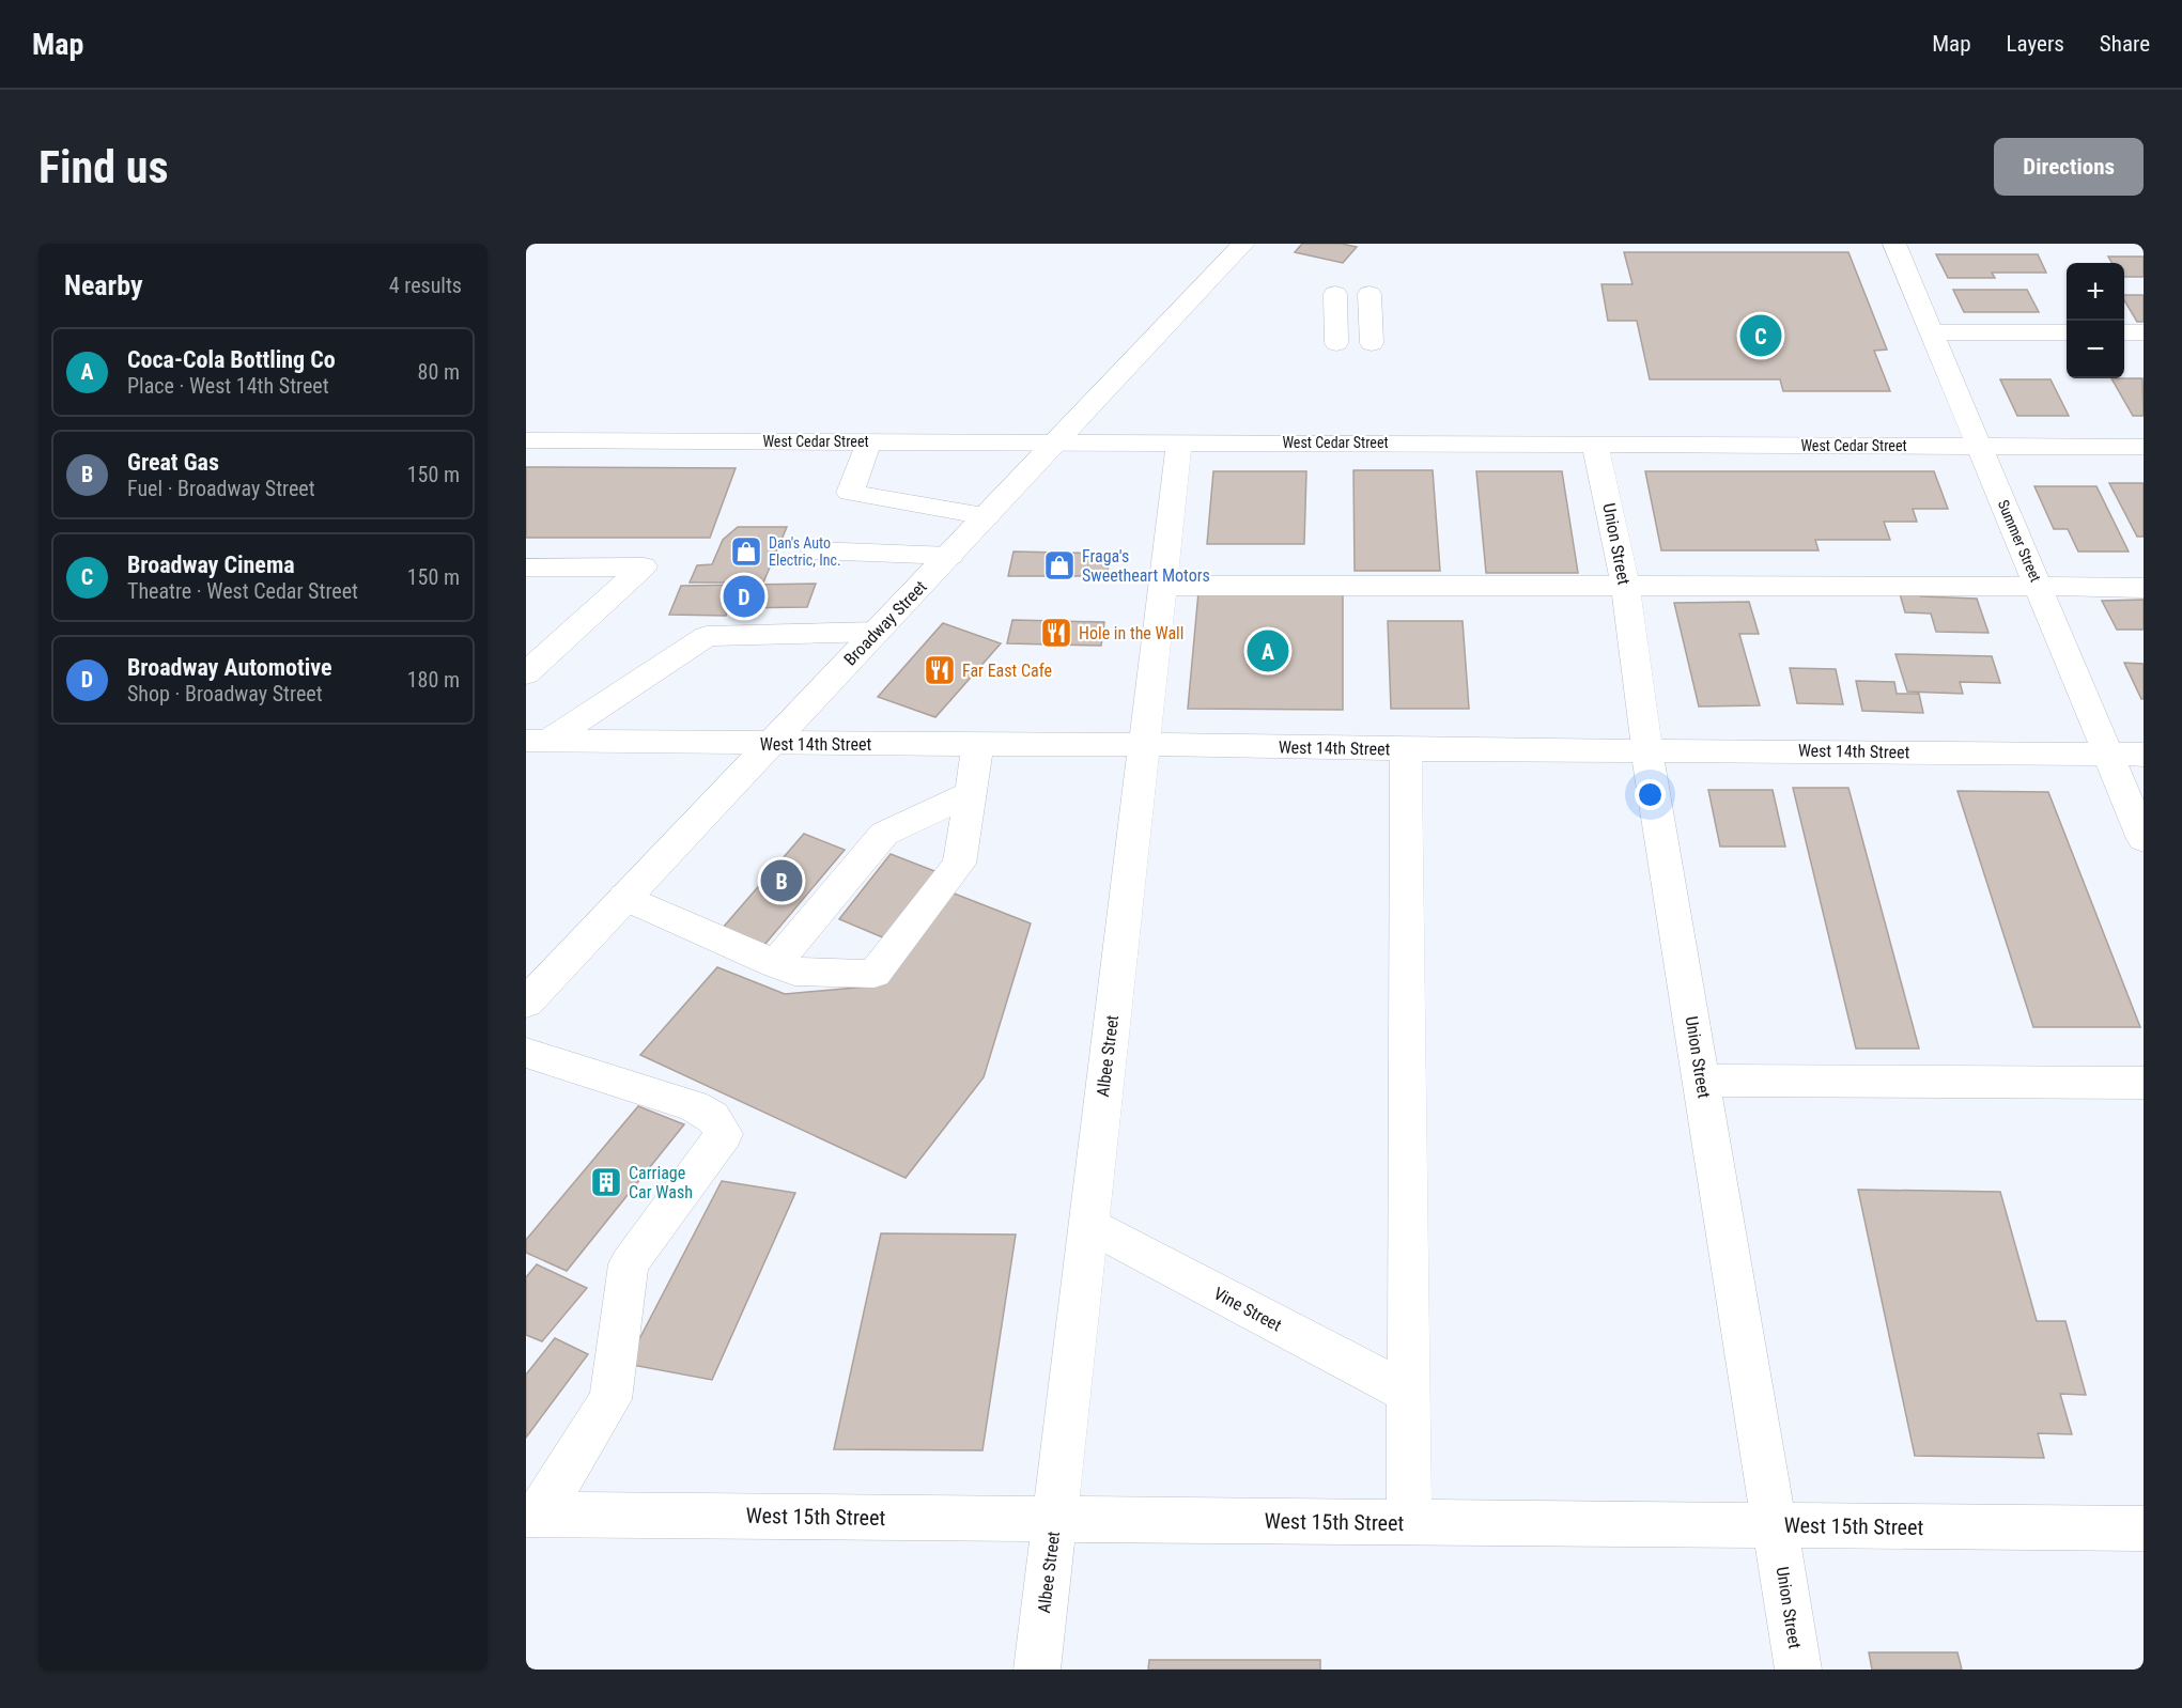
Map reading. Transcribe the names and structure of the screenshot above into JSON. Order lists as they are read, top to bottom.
{
  "streets": {
    "main road": [
      "West Cedar Street",
      "Summer Street",
      "Union Street",
      "Broadway Street",
      "West 14th Street",
      "Albee Street",
      "Vine Street",
      "West 15th Street"
    ]
  },
  "crossings": [
    ["West Cedar Street", "Summer Street"],
    ["West Cedar Street", "Union Street"],
    ["West Cedar Street", "Broadway Street"],
    ["West Cedar Street", "Albee Street"],
    ["Summer Street", "West 14th Street"],
    ["Union Street", "West 14th Street"],
    ["Union Street", "West 15th Street"],
    ["Broadway Street", "West 14th Street"],
    ["West 14th Street", "Albee Street"],
    ["Albee Street", "Vine Street"],
    ["Albee Street", "West 15th Street"]
  ],
  "places": {
    "shop": ["Dan's Auto Electric, Inc.", "Fraga's Sweetheart Motors"],
    "restaurant": ["Hole in the Wall", "Far East Cafe"],
    "building": ["Carriage Car Wash"]
  },
  "page": {
    "header": "Map",
    "nav": ["Map", "Layers", "Share"],
    "buttons": "Directions",
    "title": "Find us",
    "heading": ["Nearby", "4 results"],
    "map_buttons": ["+", "−"],
    "pins": [
      "C",
      "D",
      "A",
      "B"
    ],
    "list": [
      {
        "mark": "A",
        "name": "Coca-Cola Bottling Co",
        "note": "Place · West 14th Street",
        "value": "80 m"
      },
      {
        "mark": "B",
        "name": "Great Gas",
        "note": "Fuel · Broadway Street",
        "value": "150 m"
      },
      {
        "mark": "C",
        "name": "Broadway Cinema",
        "note": "Theatre · West Cedar Street",
        "value": "150 m"
      },
      {
        "mark": "D",
        "name": "Broadway Automotive",
        "note": "Shop · Broadway Street",
        "value": "180 m"
      }
    ]
  }
}
